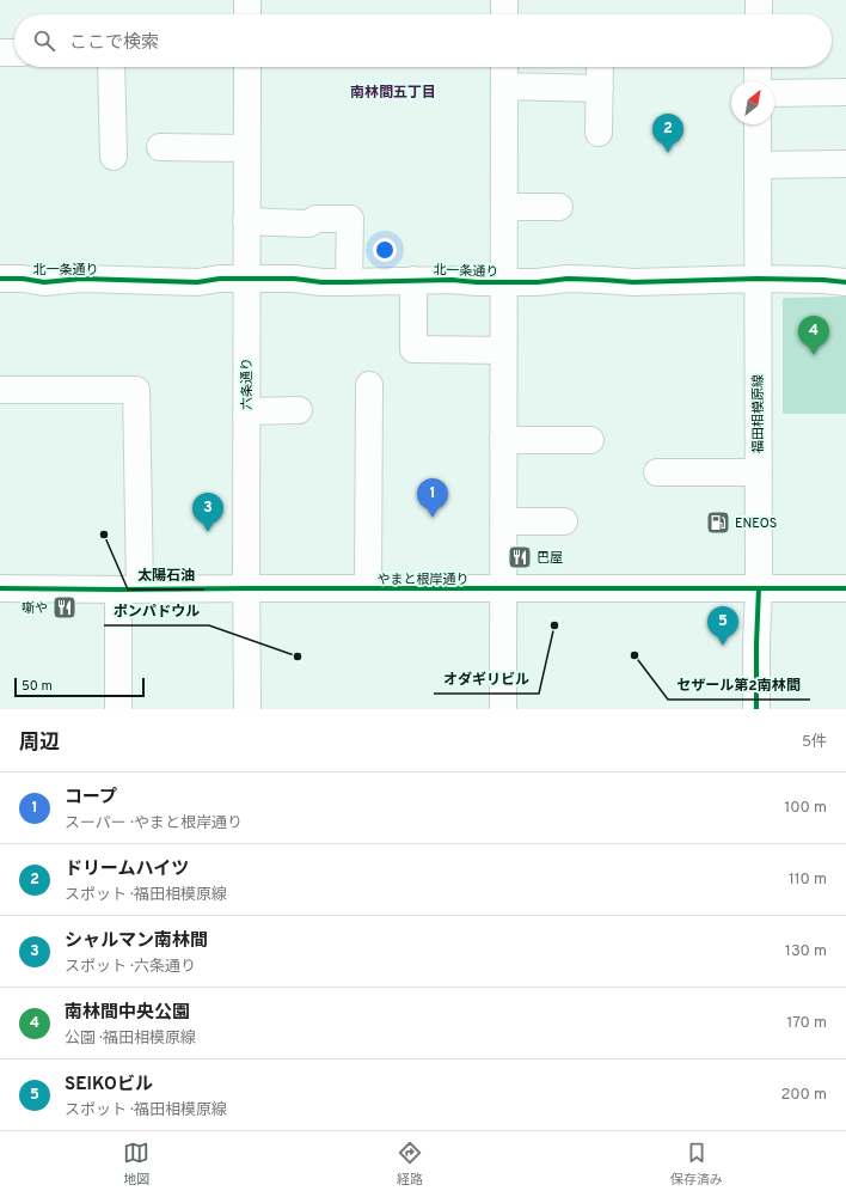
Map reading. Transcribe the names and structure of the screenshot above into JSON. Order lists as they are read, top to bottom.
{
  "streets": {
    "street": [
      "北一条通り",
      "六条通り",
      "福田相模原線",
      "やまと根岸通り"
    ]
  },
  "crossings": [
    ["北一条通り", "六条通り"],
    ["北一条通り", "福田相模原線"],
    ["六条通り", "やまと根岸通り"],
    ["福田相模原線", "やまと根岸通り"]
  ],
  "districts": ["南林間五丁目"],
  "places": {
    "fuel station": ["ENEOS"],
    "other": [
      "太陽石油",
      "オダギリビル",
      "セザール第2南林間",
      "ポンパドウル"
    ],
    "restaurant": ["巴屋", "噺や"]
  },
  "scale_bar": "50 m",
  "north": "top right",
  "page": {
    "search": "ここで検索",
    "pins": [
      "2",
      "4",
      "1",
      "3",
      "5"
    ],
    "scale": "50 m",
    "heading": ["周辺", "5件"],
    "list": [
      {
        "mark": "1",
        "name": "コープ",
        "note": "スーパー · やまと根岸通り",
        "value": "100 m"
      },
      {
        "mark": "2",
        "name": "ドリームハイツ",
        "note": "スポット · 福田相模原線",
        "value": "110 m"
      },
      {
        "mark": "3",
        "name": "シャルマン南林間",
        "note": "スポット · 六条通り",
        "value": "130 m"
      },
      {
        "mark": "4",
        "name": "南林間中央公園",
        "note": "公園 · 福田相模原線",
        "value": "170 m"
      },
      {
        "mark": "5",
        "name": "SEIKOビル",
        "note": "スポット · 福田相模原線",
        "value": "200 m"
      }
    ],
    "nav": ["地図", "経路", "保存済み"]
  }
}
